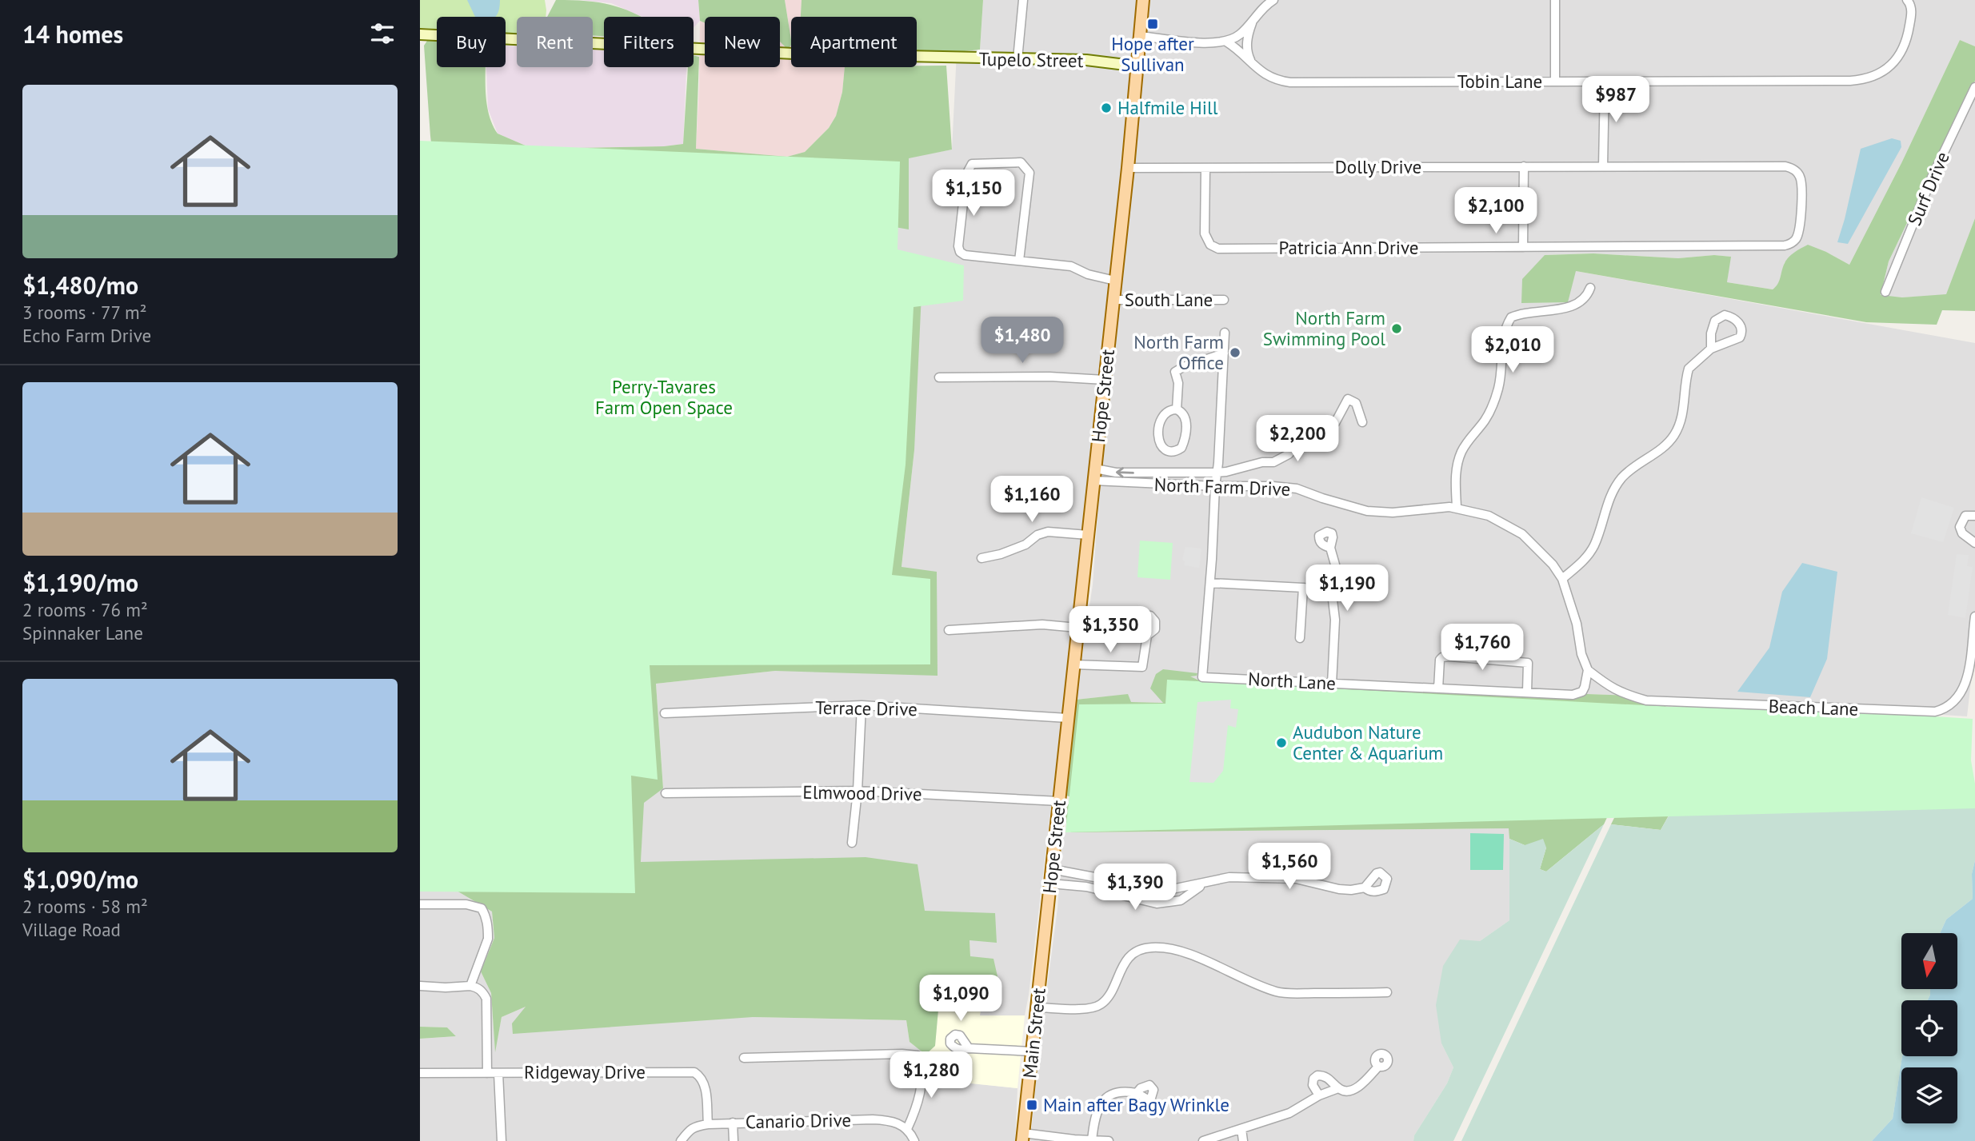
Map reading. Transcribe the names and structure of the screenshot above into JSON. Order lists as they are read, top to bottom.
{
  "streets": {
    "main road": ["Tupelo Street", "Hope Street", "Main Street"],
    "street": [
      "Tobin Lane",
      "Dolly Drive",
      "Surf Drive",
      "Patricia Ann Drive",
      "South Lane",
      "North Farm Drive",
      "North Lane",
      "Beach Lane",
      "Terrace Drive",
      "Elmwood Drive",
      "Ridgeway Drive",
      "Canario Drive"
    ]
  },
  "crossings": [
    ["Tupelo Street", "Hope Street"],
    ["Dolly Drive", "Patricia Ann Drive"],
    ["Dolly Drive", "Hope Street"],
    ["South Lane", "Hope Street"],
    ["Hope Street", "North Farm Drive"],
    ["Hope Street", "Terrace Drive"],
    ["Hope Street", "Elmwood Drive"],
    ["Hope Street", "Main Street"],
    ["North Farm Drive", "North Lane"],
    ["North Farm Drive", "Beach Lane"],
    ["North Lane", "Beach Lane"],
    ["Ridgeway Drive", "Canario Drive"]
  ],
  "parks": ["Perry-Tavares Farm Open Space"],
  "places": {
    "transit": ["Hope after Sullivan", "Main after Bagy Wrinkle"],
    "other": [
      "Halfmile Hill",
      "North Farm Swimming Pool",
      "North Farm Office",
      "Audubon Nature Center & Aquarium"
    ]
  },
  "north": "bottom",
  "page": {
    "heading": "14 homes",
    "chip": [
      "Buy",
      "Rent",
      "Filters",
      "New",
      "Apartment"
    ],
    "list": [
      {
        "name": "$1,480/mo",
        "note": "3 rooms · 77 m² · Echo Farm Drive"
      },
      {
        "name": "$1,190/mo",
        "note": "2 rooms · 76 m² · Spinnaker Lane"
      },
      {
        "name": "$1,090/mo",
        "note": "2 rooms · 58 m² · Village Road"
      }
    ],
    "price": [
      "$987",
      "$1,150",
      "$2,100",
      "$1,480",
      "$2,010",
      "$2,200",
      "$1,160",
      "$1,190",
      "$1,350",
      "$1,760",
      "$1,560",
      "$1,390",
      "$1,090",
      "$1,280"
    ]
  }
}
